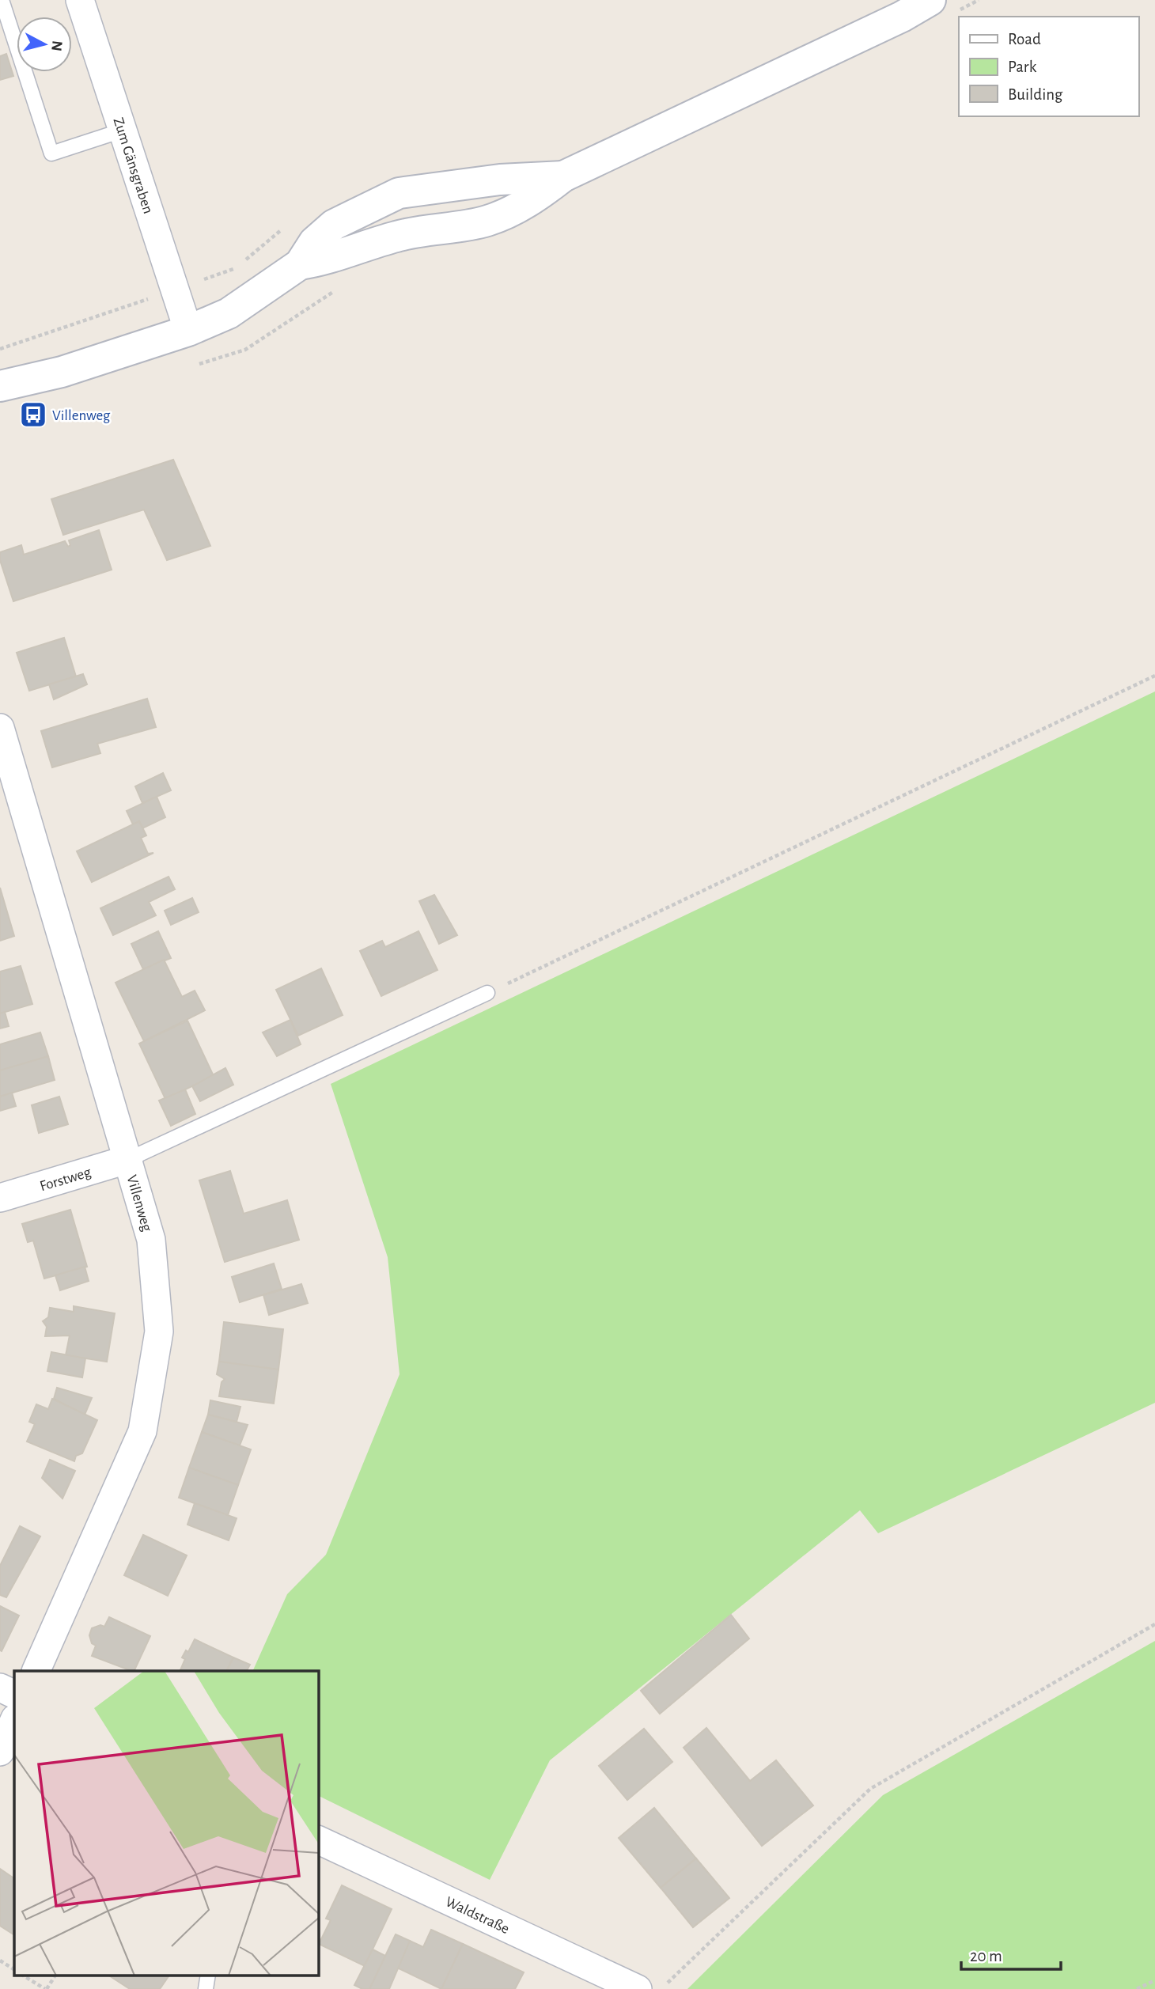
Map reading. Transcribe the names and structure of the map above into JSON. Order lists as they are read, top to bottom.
{
  "streets": {
    "street": [
      "Zum Gänsgraben",
      "Forstweg",
      "Villenweg",
      "Waldstraße"
    ]
  },
  "crossings": [
    ["Forstweg", "Villenweg"]
  ],
  "places": {
    "bus stop": ["Villenweg"]
  },
  "legend": ["Road", "Park", "Building"],
  "scale_bar": "20 m",
  "north": "right"
}
